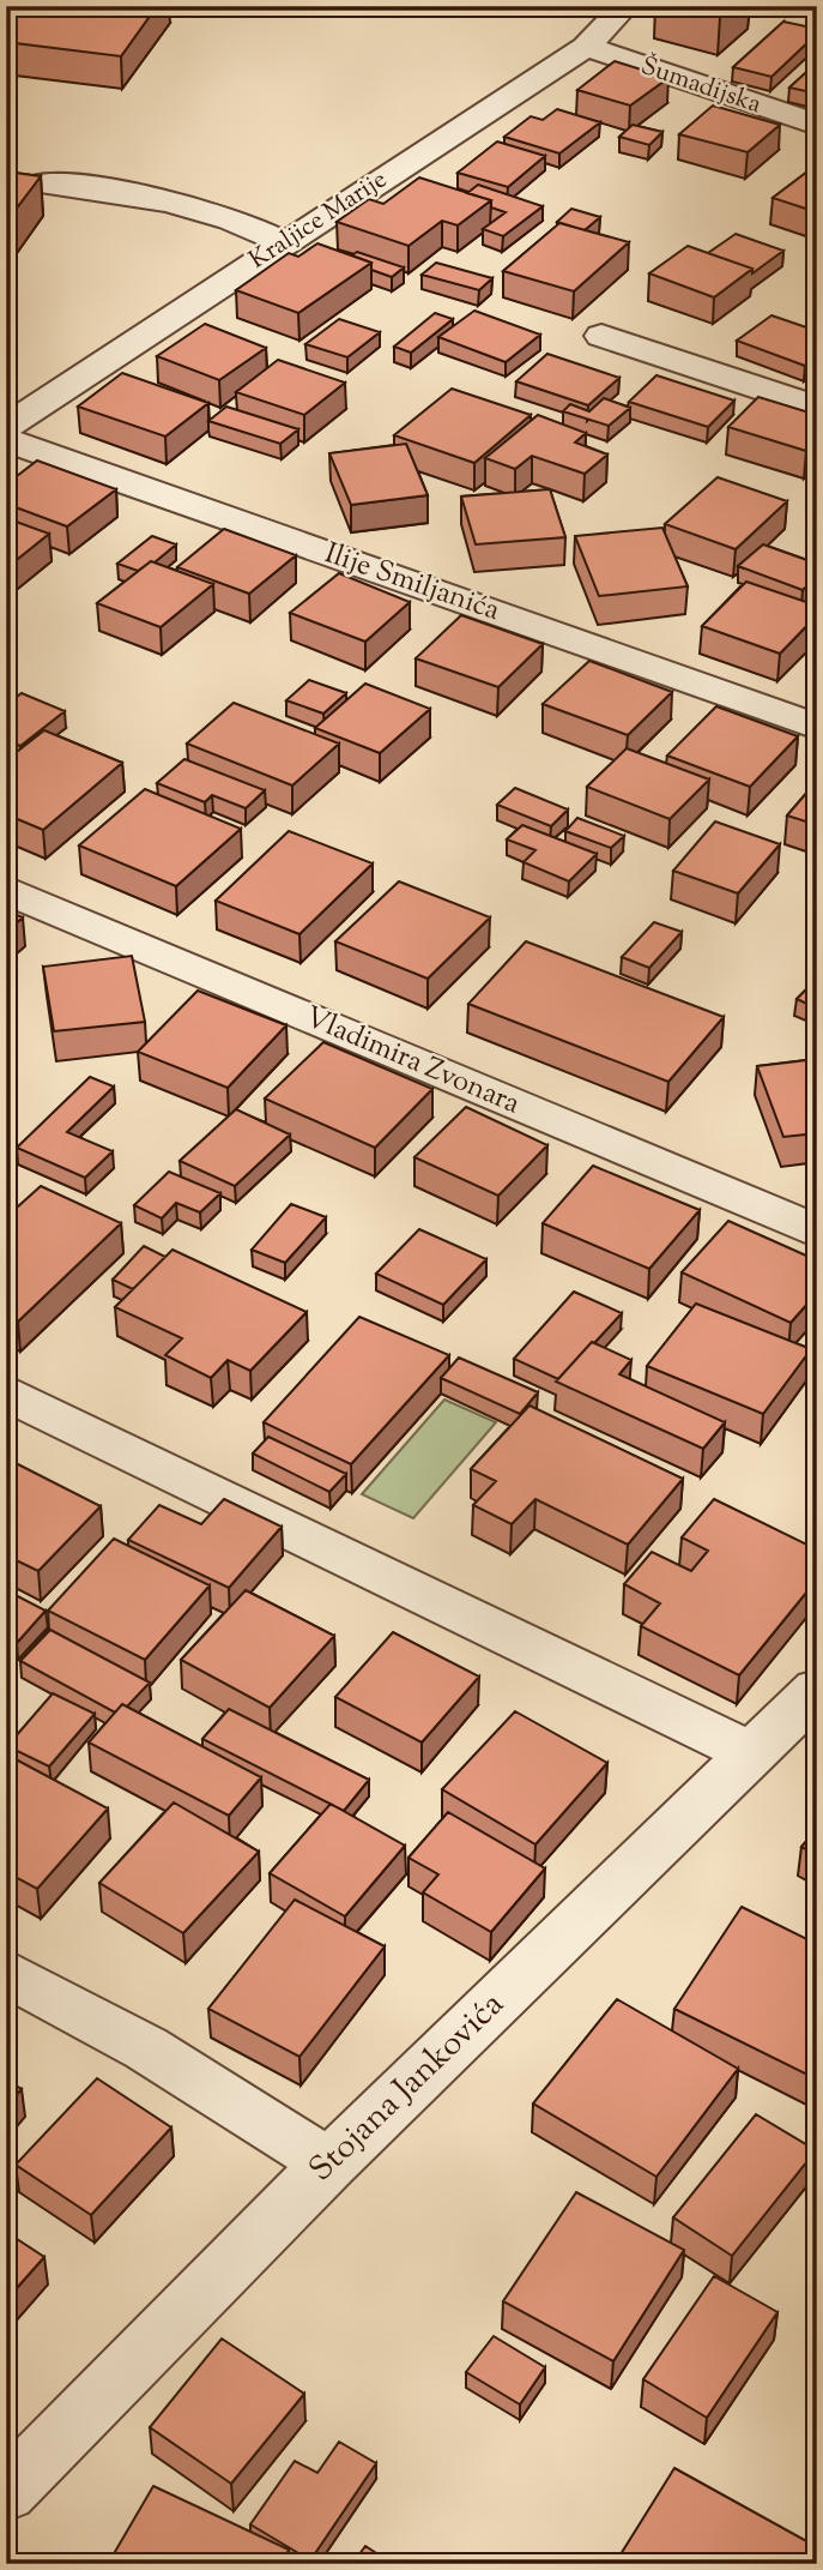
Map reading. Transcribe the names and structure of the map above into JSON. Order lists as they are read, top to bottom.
{
  "streets": {
    "street": [
      "Šumadijska",
      "Kraljice Marije",
      "Ilije Smiljanića",
      "Vladimira Zvonara",
      "Stojana Jankovića"
    ]
  },
  "crossings": [
    ["Šumadijska", "Kraljice Marije"]
  ]
}
